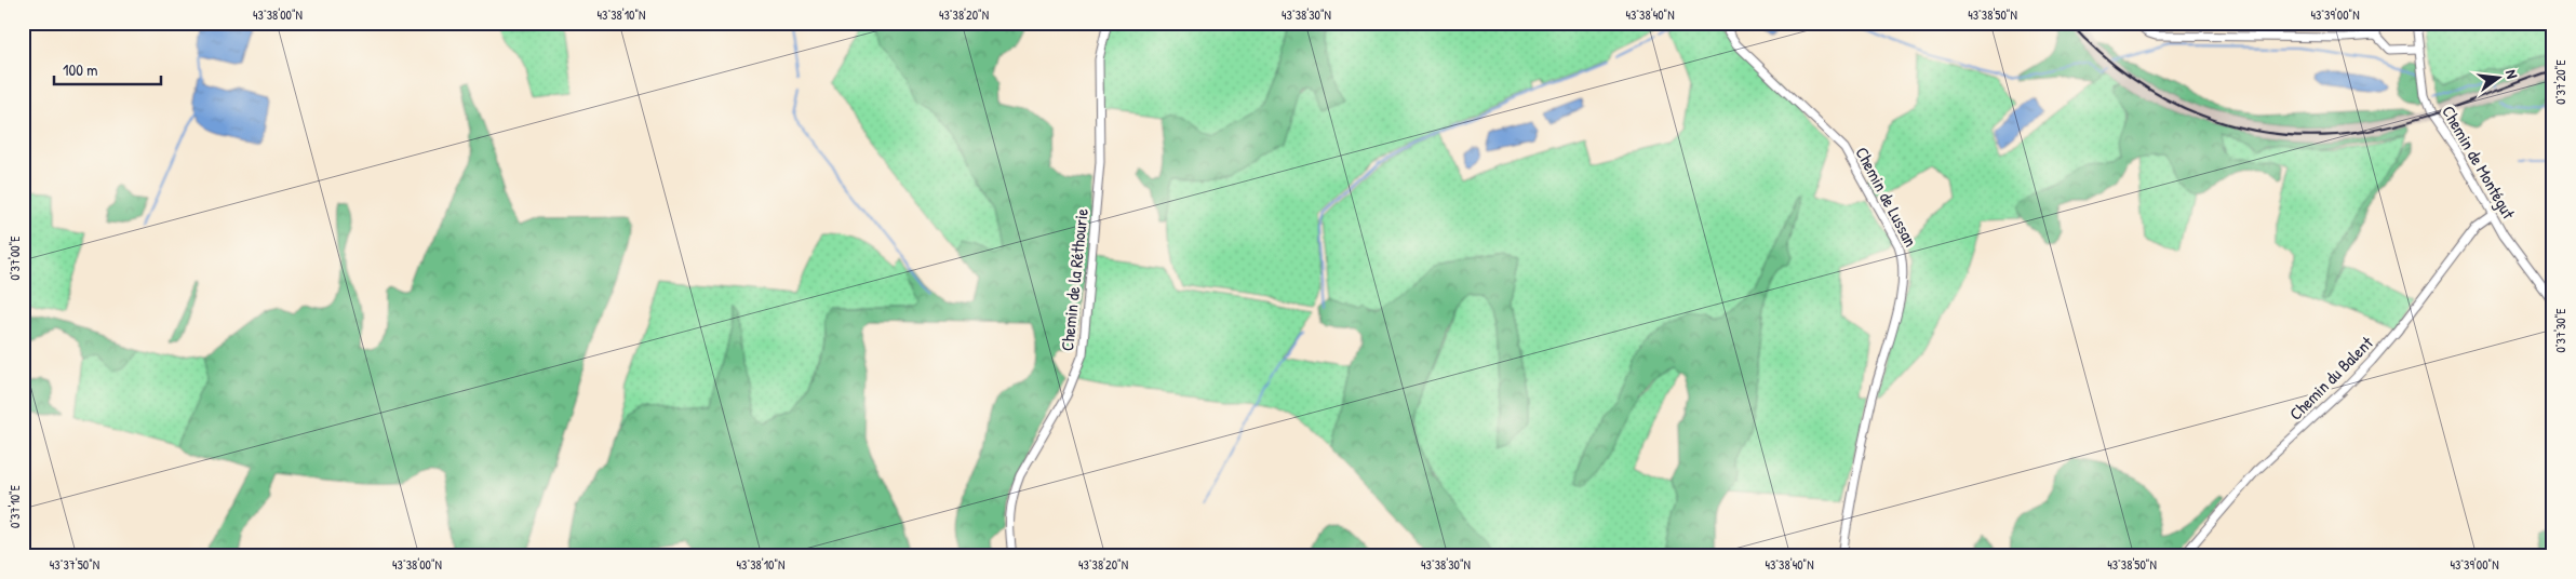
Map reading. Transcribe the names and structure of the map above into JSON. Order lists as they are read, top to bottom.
{
  "streets": {
    "street": [
      "Chemin de Montégut",
      "Chemin de Lussan",
      "Chemin de la Réthourie",
      "Chemin du Balent"
    ]
  },
  "crossings": [
    ["Chemin de Montégut", "Chemin du Balent"]
  ],
  "scale_bar": "100 m",
  "north": "right",
  "coordinates": [
    "43°38'00\"N",
    "43°38'10\"N",
    "43°38'20\"N",
    "43°38'30\"N",
    "43°38'40\"N",
    "43°38'50\"N",
    "43°39'00\"N",
    "0°37'20\"E",
    "0°37'00\"E",
    "0°37'30\"E",
    "0°37'10\"E",
    "43°37'50\"N"
  ]
}
